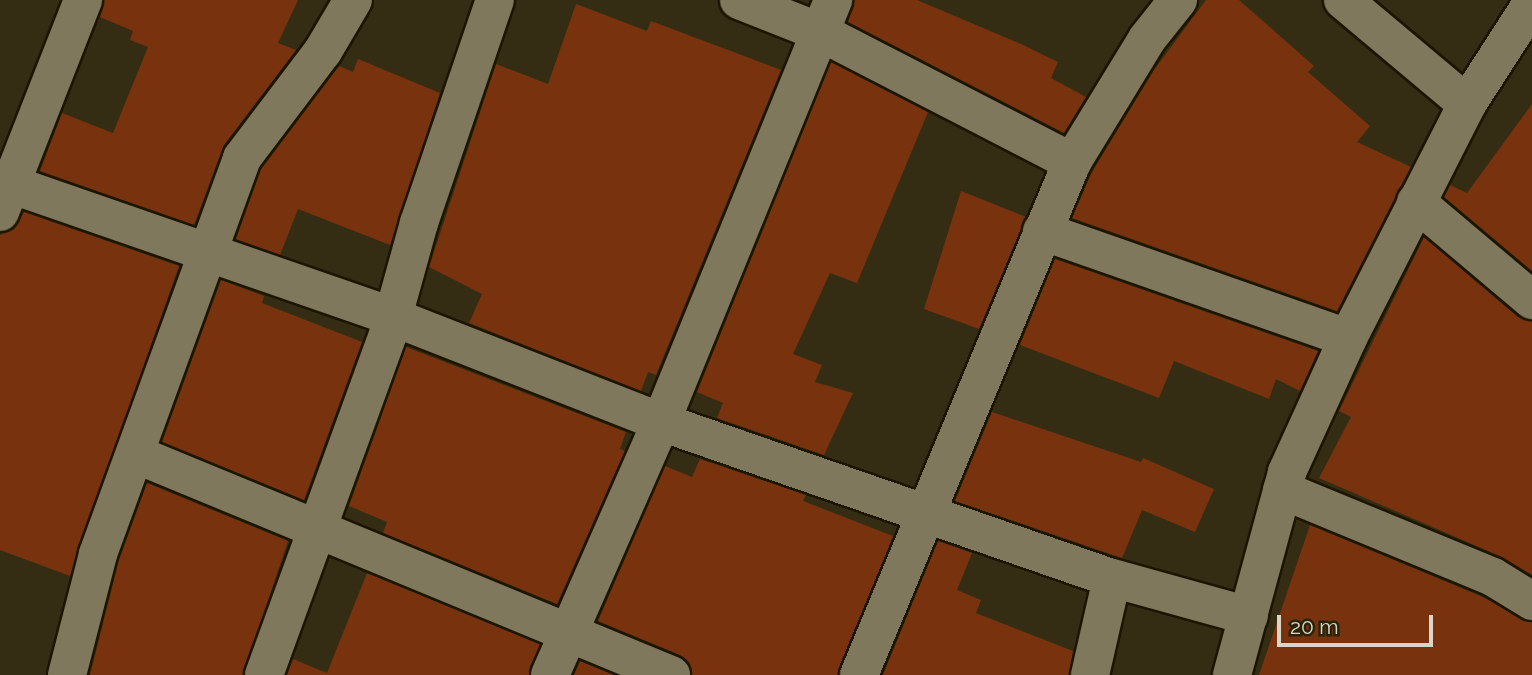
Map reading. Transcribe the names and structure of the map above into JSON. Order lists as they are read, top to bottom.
{
  "scale_bar": "20 m"
}
